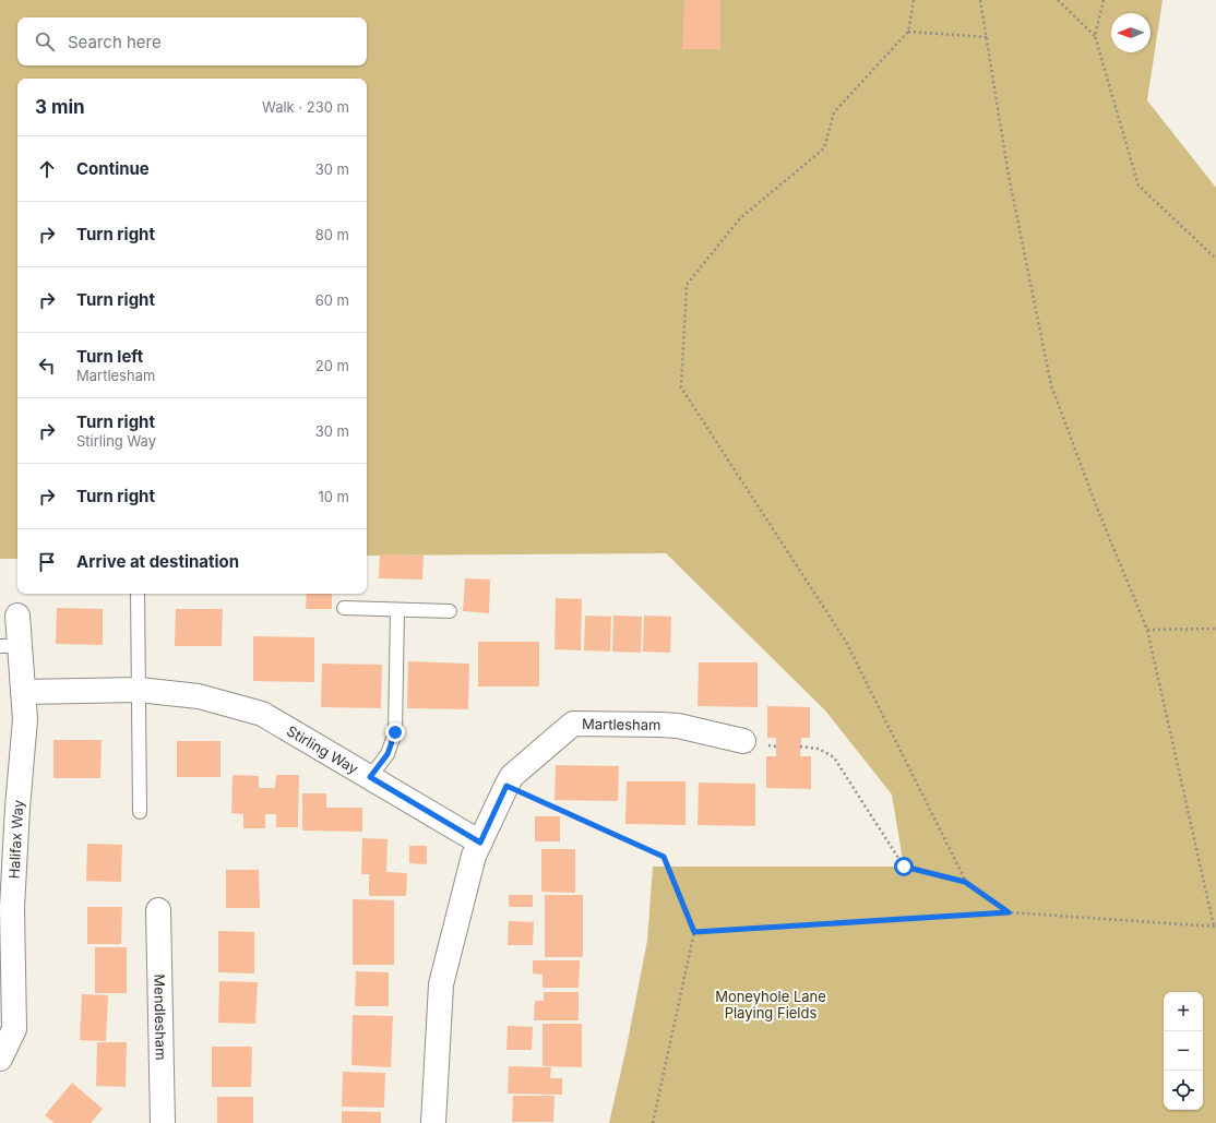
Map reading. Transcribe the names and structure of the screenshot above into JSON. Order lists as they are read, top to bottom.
{
  "streets": {
    "street": [
      "Martlesham",
      "Stirling Way",
      "Halifax Way",
      "Mendlesham"
    ]
  },
  "crossings": [
    ["Martlesham", "Stirling Way"],
    ["Stirling Way", "Halifax Way"]
  ],
  "parks": ["Moneyhole Lane Playing Fields"],
  "north": "left",
  "page": {
    "search": "Search here",
    "heading": ["3 min", "Walk · 230 m"],
    "list": [
      ["Continue", "30 m"],
      ["Turn right", "80 m"],
      ["Turn right", "60 m"],
      ["Turn left", "Martlesham", "20 m"],
      ["Turn right", "Stirling Way", "30 m"],
      ["Turn right", "10 m"],
      "Arrive at destination"
    ],
    "map_buttons": ["+", "−"]
  }
}
